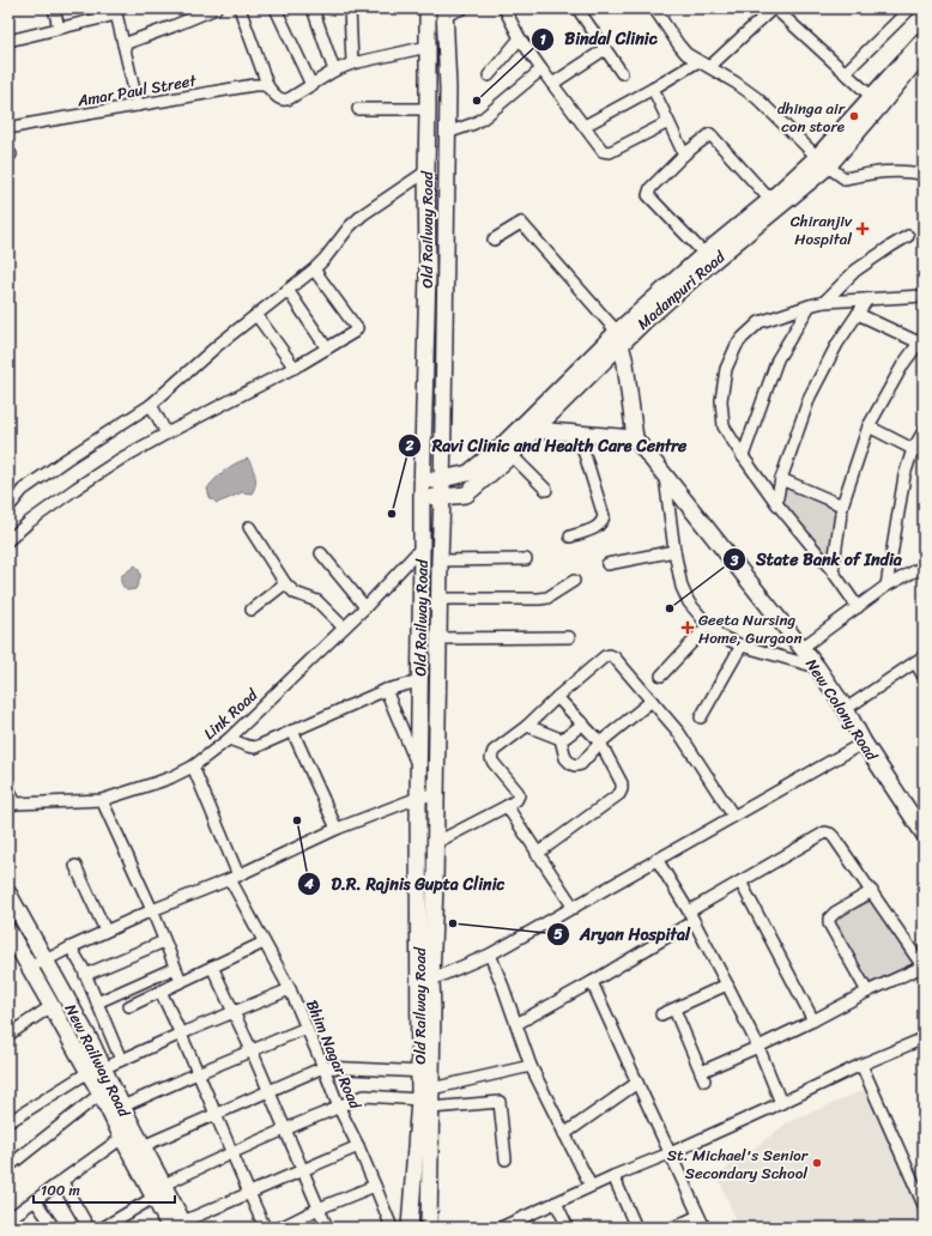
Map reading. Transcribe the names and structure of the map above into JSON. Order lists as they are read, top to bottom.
{
  "streets": {
    "main road": [
      "Old Railway Road",
      "Madanpuri Road",
      "New Colony Road",
      "New Railway Road"
    ],
    "street": ["Amar Paul Street", "Link Road", "Bhim Nagar Road"]
  },
  "crossings": [
    ["Old Railway Road", "Madanpuri Road"],
    ["Old Railway Road", "Link Road"],
    ["Old Railway Road", "Bhim Nagar Road"],
    ["Link Road", "Bhim Nagar Road"]
  ],
  "places": {
    "other": [
      "Bindal Clinic",
      "dhinga air con store",
      "Ravi Clinic and Health Care Centre",
      "State Bank of India",
      "D.R. Rajnis Gupta Clinic",
      "Aryan Hospital",
      "St. Michael's Senior Secondary School"
    ],
    "health": ["Chiranjiv Hospital", "Geeta Nursing Home, Gurgaon"]
  },
  "scale_bar": "100 m"
}
